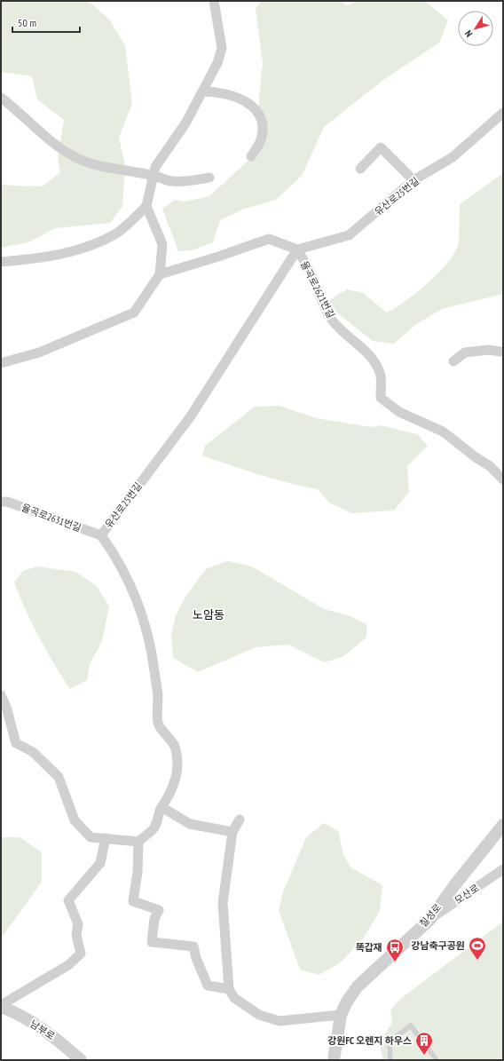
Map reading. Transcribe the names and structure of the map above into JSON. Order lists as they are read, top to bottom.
{
  "streets": {
    "street": [
      "유산로25번길",
      "율곡로2621번길",
      "율곡로2631번길",
      "모산로",
      "칠성로",
      "남부로"
    ]
  },
  "crossings": [
    ["유산로25번길", "율곡로2621번길"],
    ["유산로25번길", "율곡로2631번길"],
    ["모산로", "칠성로"]
  ],
  "districts": ["노암동"],
  "places": {
    "sports": ["강남축구공원"],
    "bus stop": ["똑갑재"],
    "building": ["강원FC 오렌지 하우스"]
  },
  "scale_bar": "50 m",
  "north": "bottom left"
}
